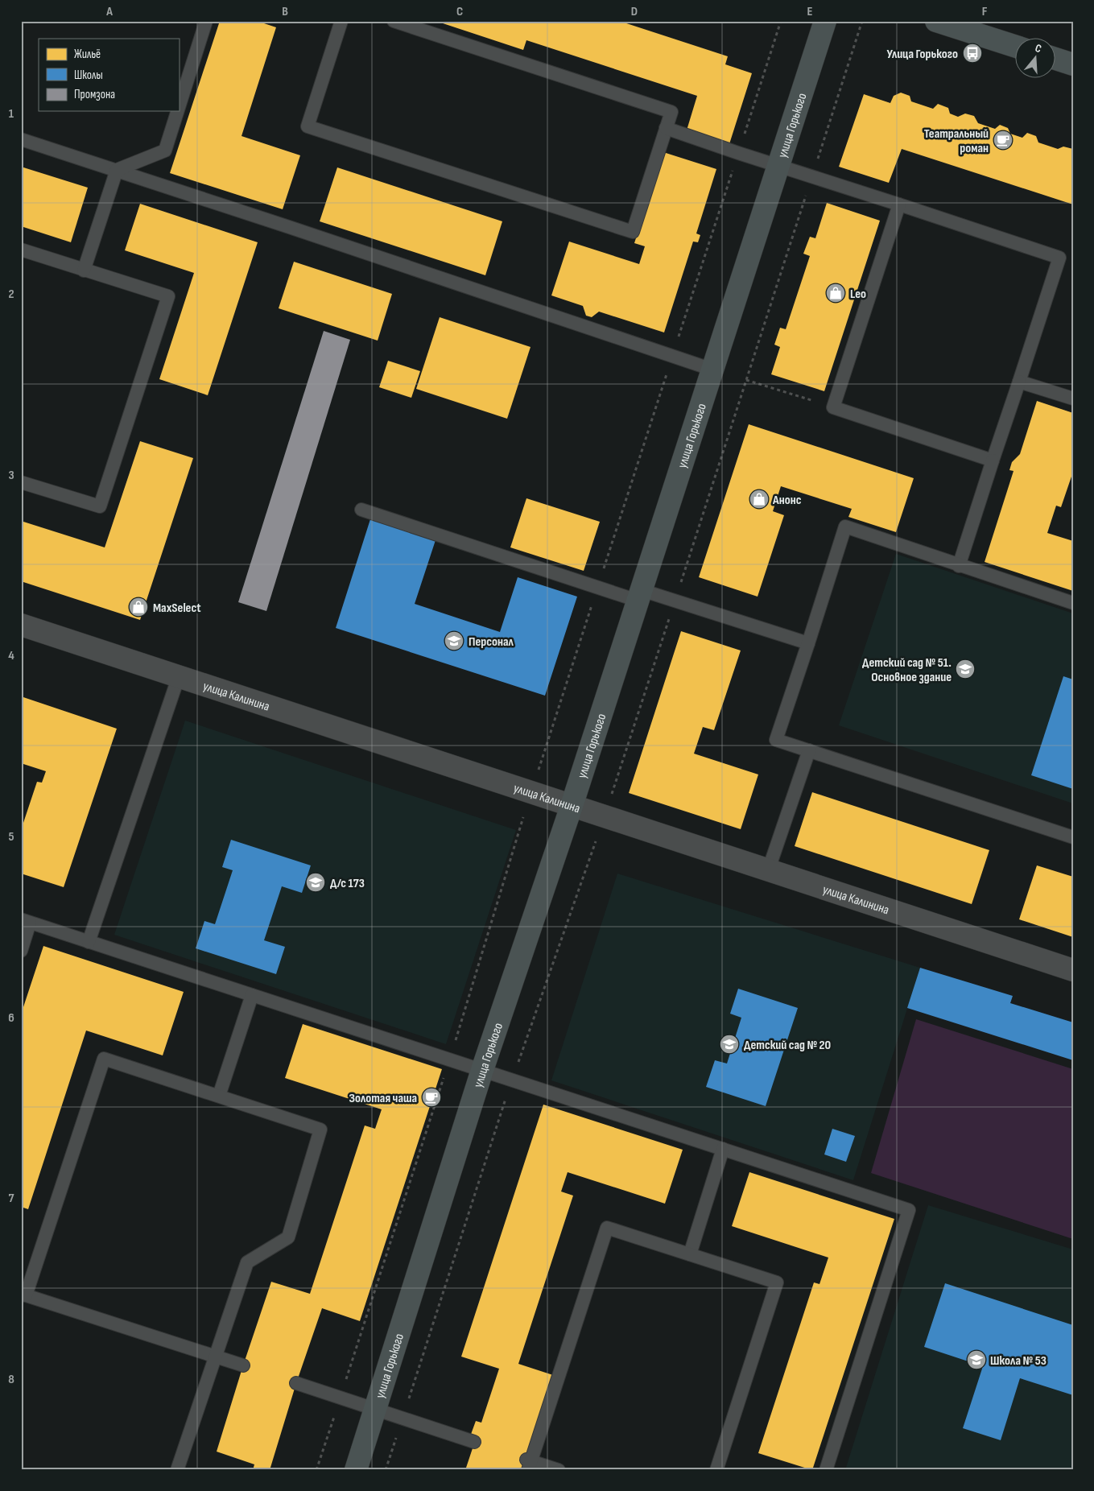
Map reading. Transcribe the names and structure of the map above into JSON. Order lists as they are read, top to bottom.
{
  "streets": {
    "street": ["улица Горького", "улица Калинина"]
  },
  "crossings": [
    ["улица Горького", "улица Калинина"]
  ],
  "places": {
    "bus stop": ["Улица Горького"],
    "cafe": ["Театральный роман", "Золотая чаша"],
    "shop": ["Leo", "Анонс", "MaxSelect"],
    "school or university": [
      "Персонал",
      "Детский сад № 51. Основное здание",
      "Д/с 173",
      "Детский сад № 20",
      "Школа № 53"
    ]
  },
  "legend": ["Жильё", "Школы", "Промзона"],
  "north": "top",
  "grid": {
    "columns": [
      "A",
      "B",
      "C",
      "D",
      "E",
      "F"
    ],
    "rows": [
      "1",
      "2",
      "3",
      "4",
      "5",
      "6",
      "7",
      "8"
    ]
  }
}
